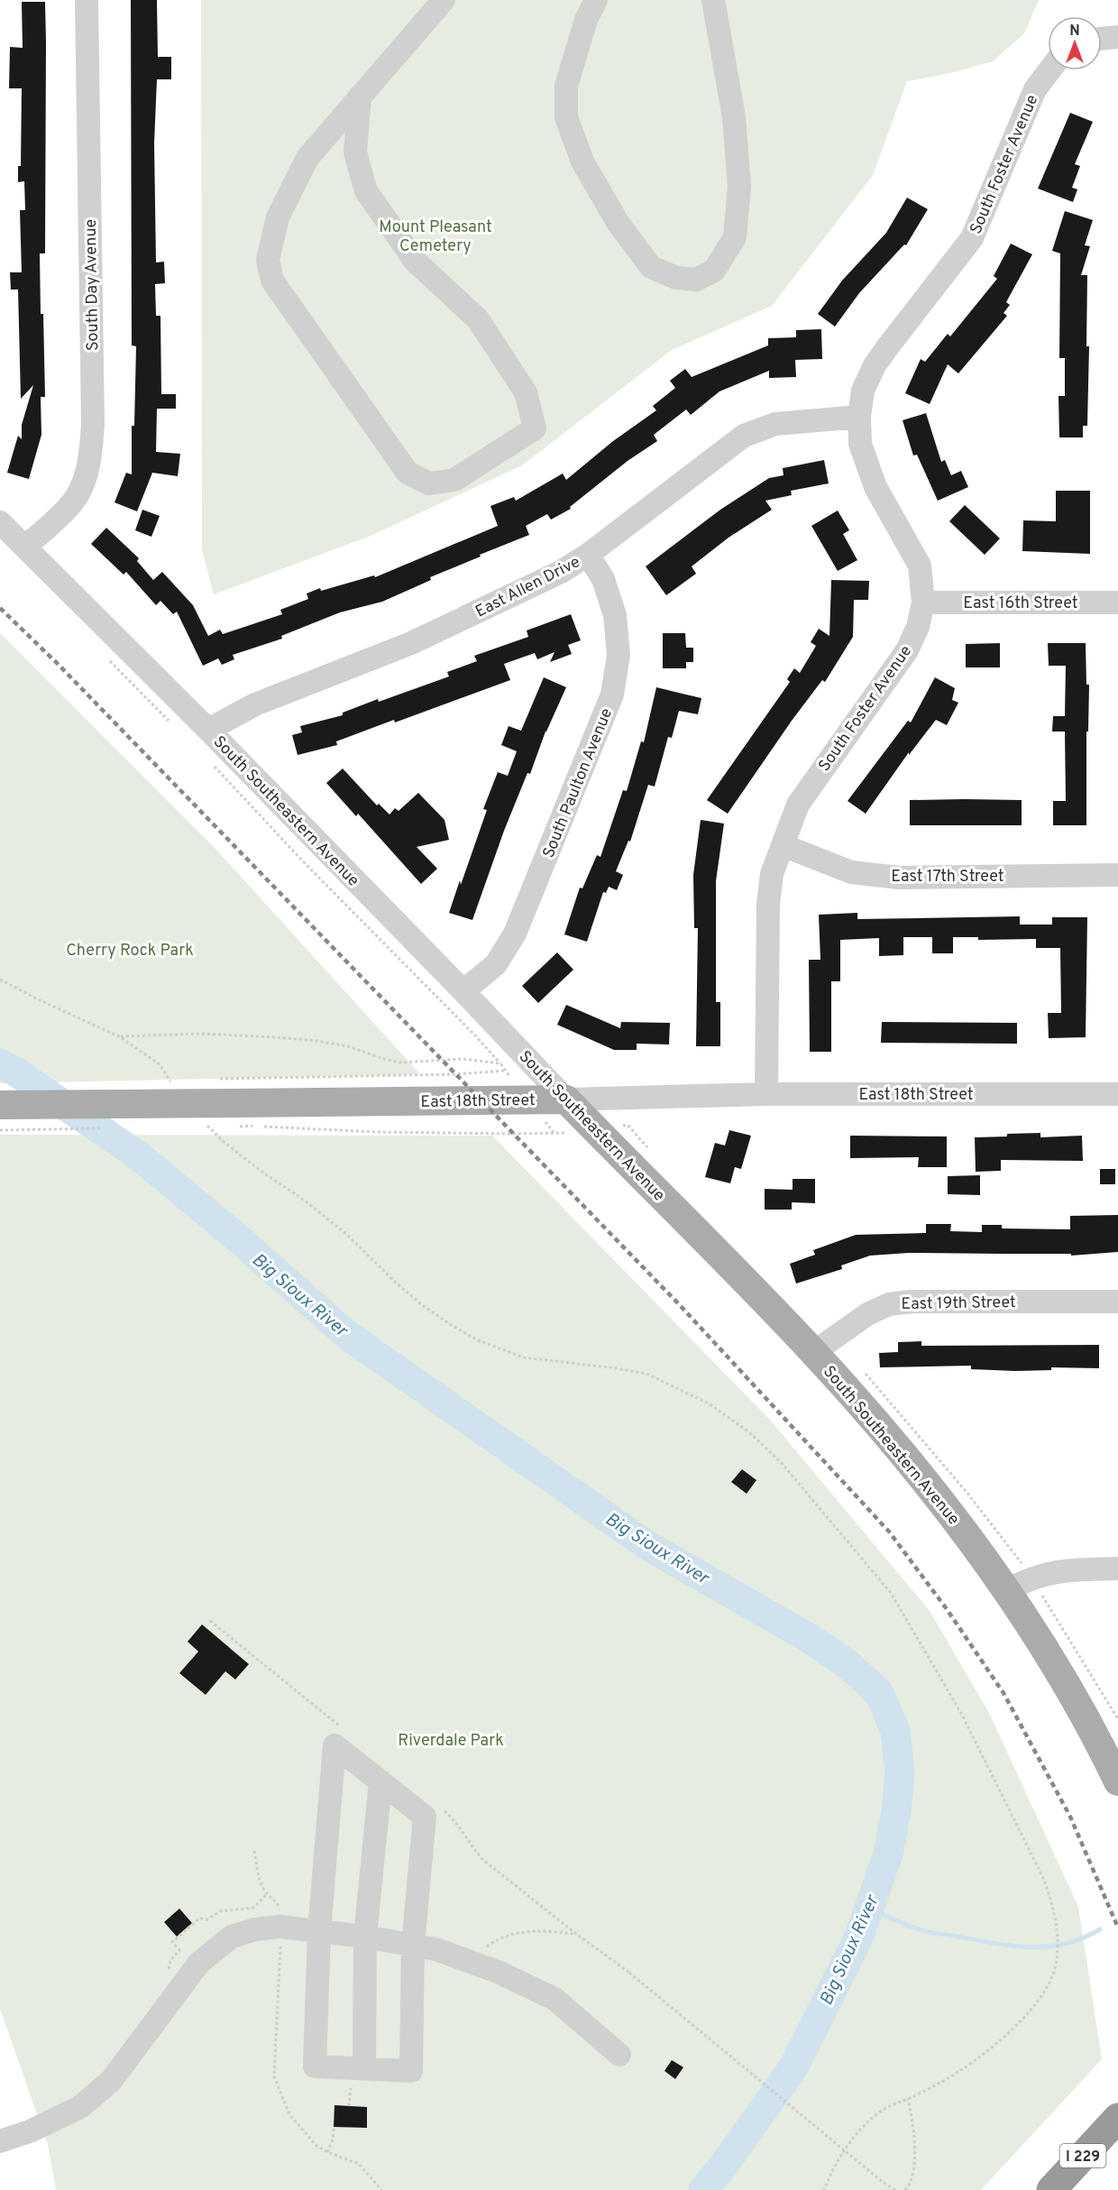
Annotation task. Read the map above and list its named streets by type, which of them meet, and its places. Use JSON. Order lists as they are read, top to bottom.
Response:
{
  "streets": {
    "highway": ["I 229"],
    "main road": ["South Southeastern Avenue", "East 18th Street"],
    "street": [
      "South Foster Avenue",
      "South Day Avenue",
      "East Allen Drive",
      "East 16th Street",
      "South Paulton Avenue",
      "East 17th Street",
      "East 19th Street"
    ]
  },
  "crossings": [
    ["South Foster Avenue", "East Allen Drive"],
    ["South Foster Avenue", "East 16th Street"],
    ["South Foster Avenue", "East 17th Street"],
    ["South Foster Avenue", "East 18th Street"],
    ["South Day Avenue", "South Southeastern Avenue"],
    ["East Allen Drive", "South Paulton Avenue"],
    ["East Allen Drive", "South Southeastern Avenue"],
    ["South Paulton Avenue", "South Southeastern Avenue"],
    ["South Southeastern Avenue", "East 18th Street"],
    ["South Southeastern Avenue", "East 19th Street"]
  ],
  "water": ["Big Sioux River"],
  "parks": ["Mount Pleasant Cemetery", "Cherry Rock Park", "Riverdale Park"],
  "north": "top"
}
